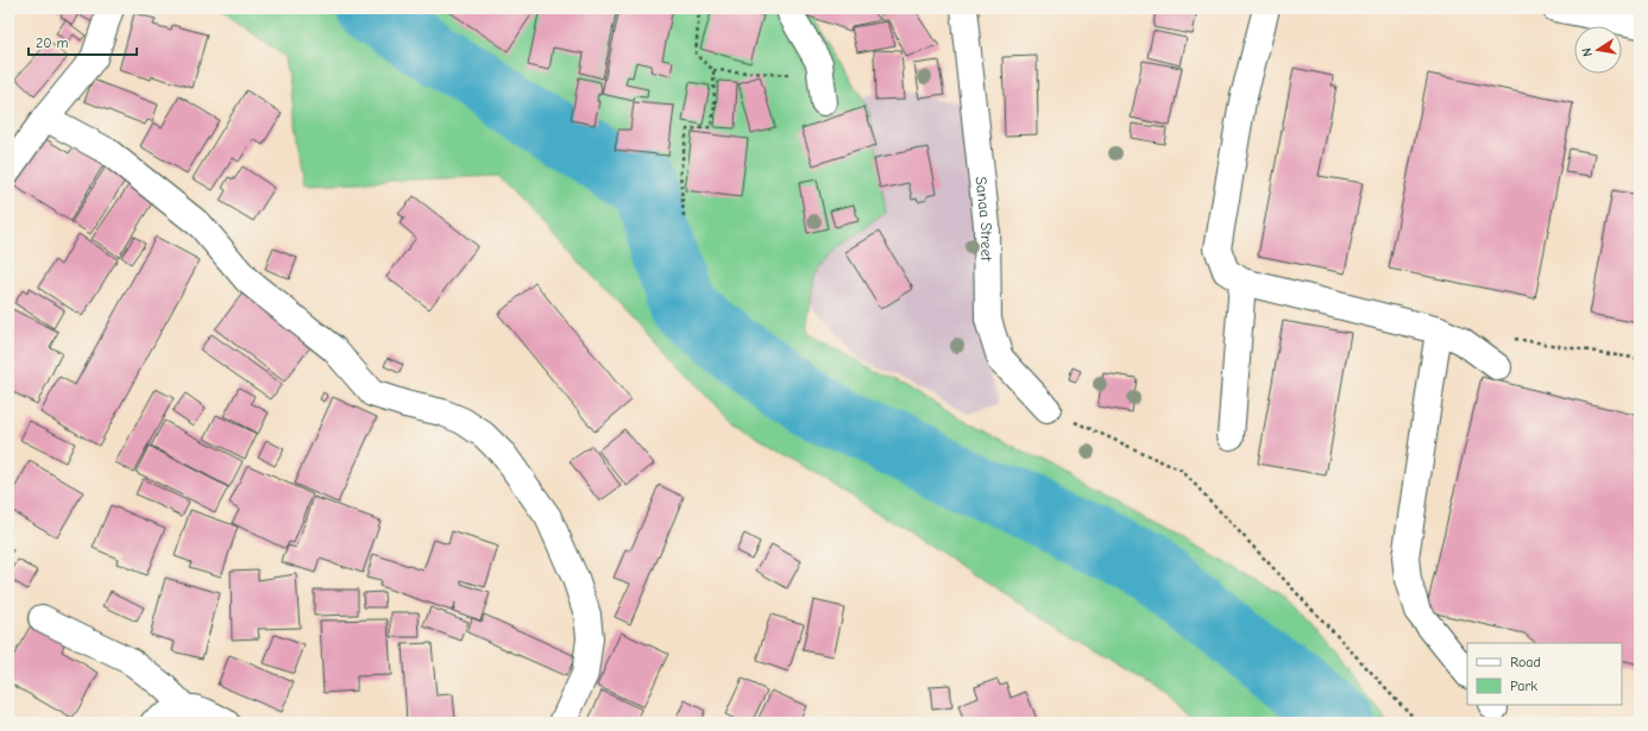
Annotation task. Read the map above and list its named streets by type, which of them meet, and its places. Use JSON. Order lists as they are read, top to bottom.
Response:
{
  "streets": {
    "street": ["Sanaa Street"]
  },
  "legend": ["Road", "Park"],
  "scale_bar": "20 m",
  "north": "left"
}
